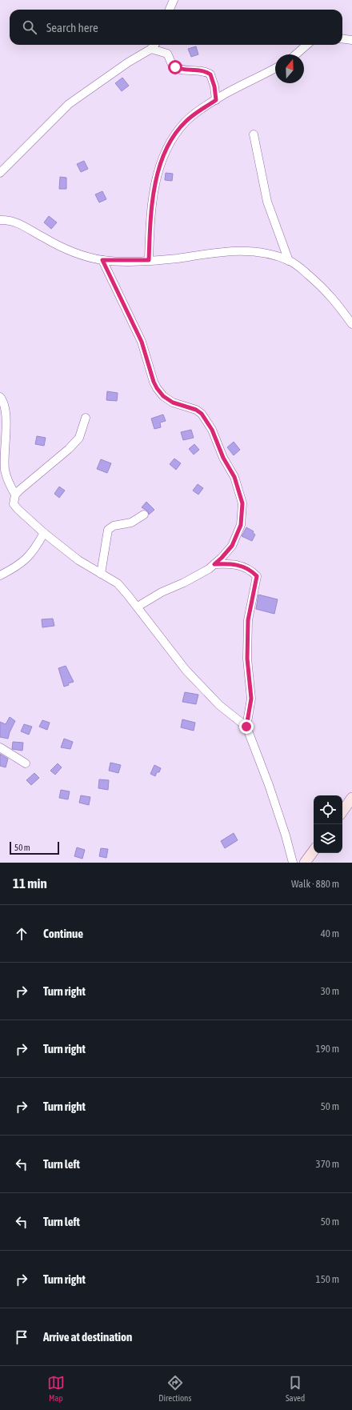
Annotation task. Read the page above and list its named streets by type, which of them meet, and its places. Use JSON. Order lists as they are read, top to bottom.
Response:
{
  "scale_bar": "50 m",
  "north": "top",
  "page": {
    "search": "Search here",
    "scale": "50 m",
    "heading": ["11 min", "Walk · 880 m"],
    "list": [
      ["Continue", "40 m"],
      ["Turn right", "30 m"],
      ["Turn right", "190 m"],
      ["Turn right", "50 m"],
      ["Turn left", "370 m"],
      ["Turn left", "50 m"],
      ["Turn right", "150 m"],
      "Arrive at destination"
    ],
    "nav": ["Map", "Directions", "Saved"]
  }
}
